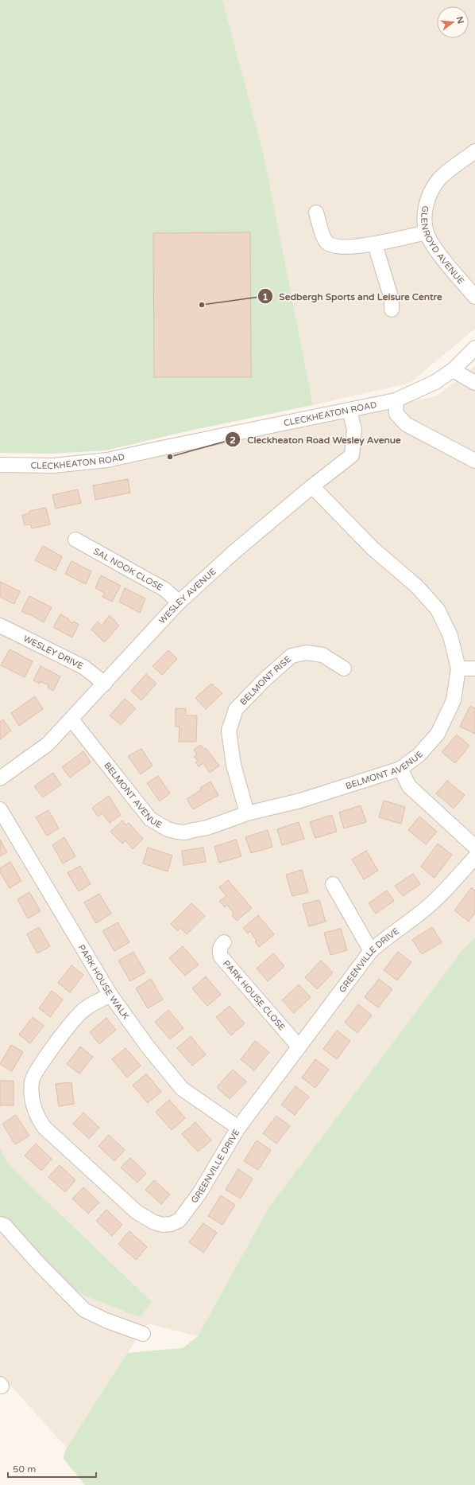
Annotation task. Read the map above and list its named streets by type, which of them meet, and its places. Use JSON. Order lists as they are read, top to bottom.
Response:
{
  "streets": {
    "street": [
      "GLENROYD AVENUE",
      "CLECKHEATON ROAD",
      "SAL NOOK CLOSE",
      "WESLEY AVENUE",
      "WESLEY DRIVE",
      "BELMONT RISE",
      "BELMONT AVENUE",
      "GREENVILLE DRIVE",
      "PARK HOUSE WALK",
      "PARK HOUSE CLOSE"
    ]
  },
  "crossings": [
    ["CLECKHEATON ROAD", "WESLEY AVENUE"],
    ["SAL NOOK CLOSE", "WESLEY AVENUE"],
    ["WESLEY AVENUE", "WESLEY DRIVE"],
    ["WESLEY AVENUE", "BELMONT AVENUE"],
    ["BELMONT RISE", "BELMONT AVENUE"],
    ["GREENVILLE DRIVE", "PARK HOUSE WALK"],
    ["GREENVILLE DRIVE", "PARK HOUSE CLOSE"]
  ],
  "places": ["Sedbergh Sports and Leisure Centre", "Cleckheaton Road Wesley Avenue"],
  "scale_bar": "50 m",
  "north": "right"
}
